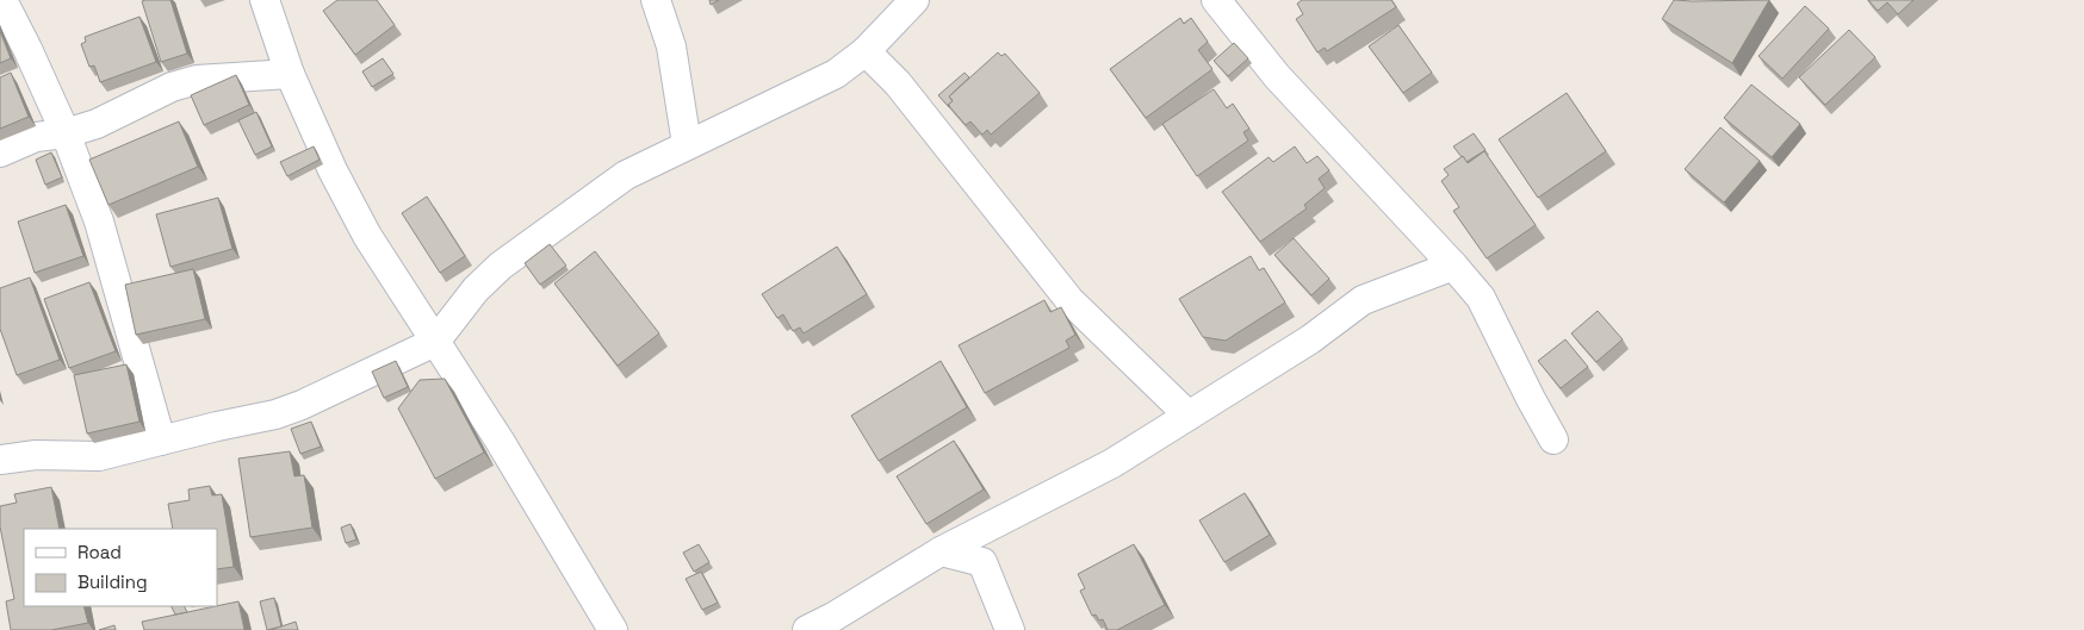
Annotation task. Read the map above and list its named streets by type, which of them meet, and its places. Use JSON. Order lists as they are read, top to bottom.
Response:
{
  "legend": ["Road", "Building"]
}
